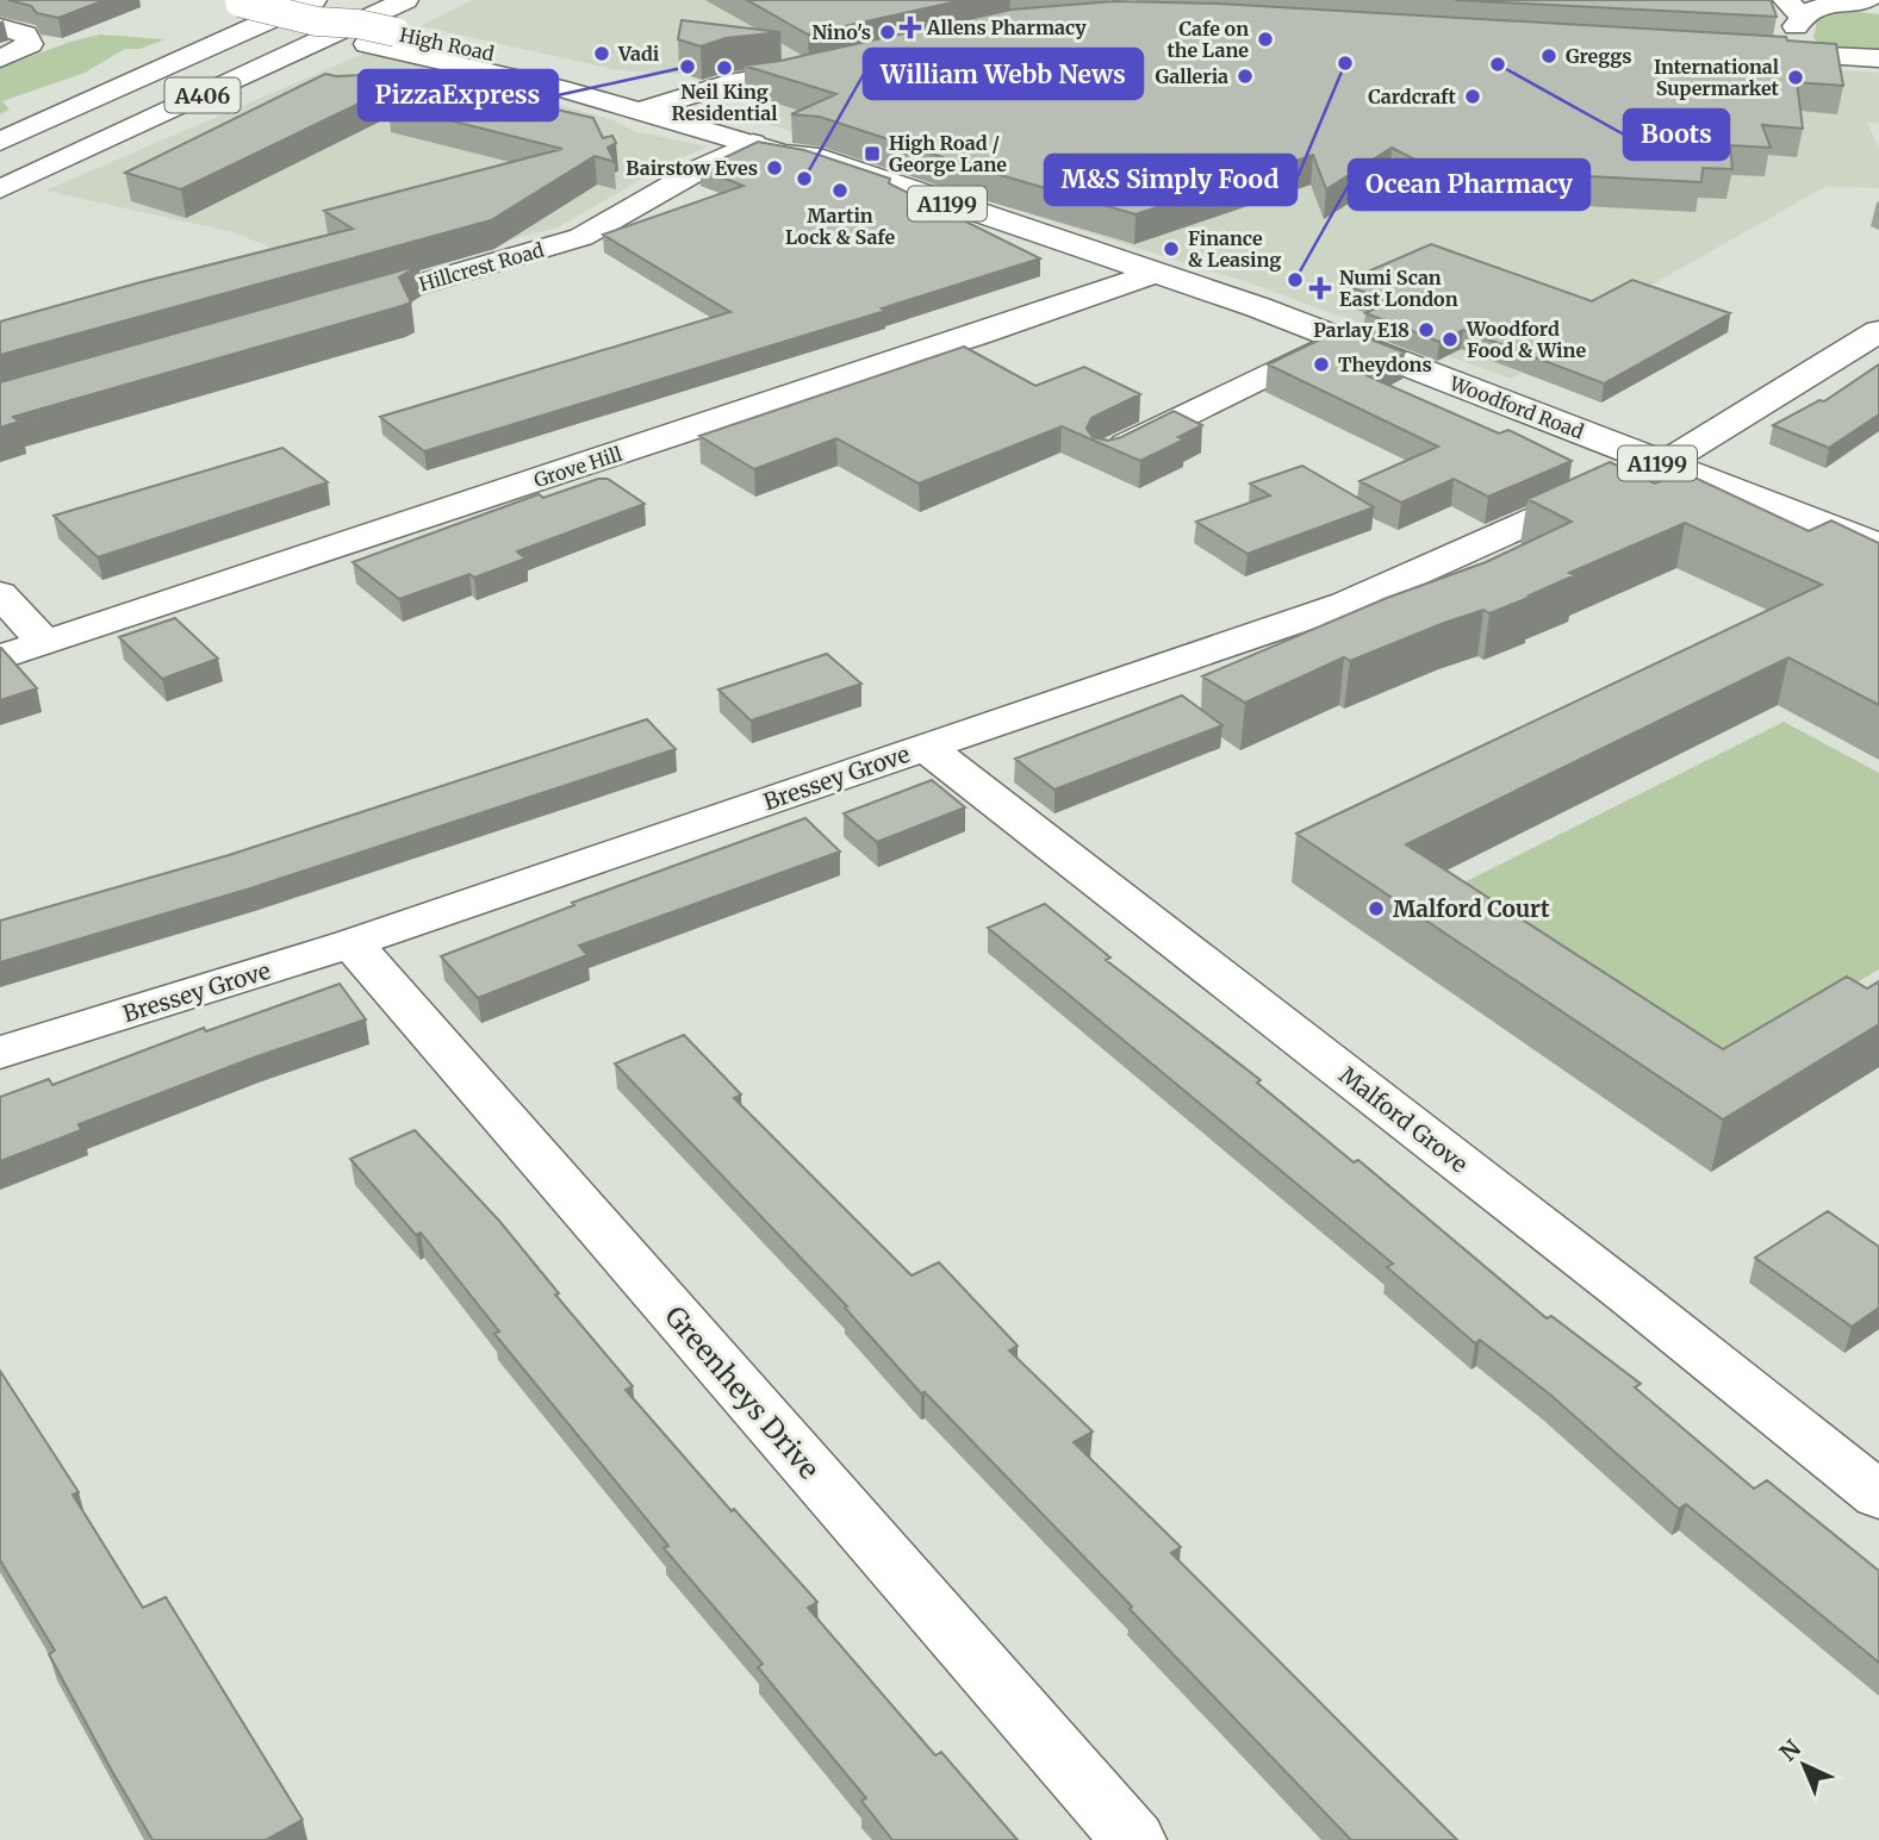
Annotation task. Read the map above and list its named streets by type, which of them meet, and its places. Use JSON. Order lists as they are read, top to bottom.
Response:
{
  "streets": {
    "main road": [
      "High Road",
      "A406",
      "A1199",
      "Hillcrest Road",
      "Woodford Road",
      "Grove Hill",
      "Bressey Grove",
      "Malford Grove",
      "Greenheys Drive"
    ]
  },
  "crossings": [
    ["High Road", "A406"],
    ["High Road", "Hillcrest Road"],
    ["High Road", "Woodford Road"],
    ["High Road", "Grove Hill"],
    ["Woodford Road", "Grove Hill"],
    ["Woodford Road", "Bressey Grove"],
    ["Bressey Grove", "Malford Grove"],
    ["Bressey Grove", "Greenheys Drive"]
  ],
  "places": {
    "health": ["Allens Pharmacy", "Numi Scan East London"],
    "other": [
      "Nino's",
      "Cafe on the Lane",
      "Vadi",
      "Greggs",
      "M&S Simply Food",
      "Boots",
      "PizzaExpress",
      "Neil King Residential",
      "Galleria",
      "International Supermarket",
      "Cardcraft",
      "Bairstow Eves",
      "William Webb News",
      "Martin Lock & Safe",
      "Finance & Leasing",
      "Ocean Pharmacy",
      "Parlay E18",
      "Woodford Food & Wine",
      "Theydons",
      "Malford Court"
    ],
    "transit": ["High Road / George Lane"]
  },
  "north": "top left"
}
